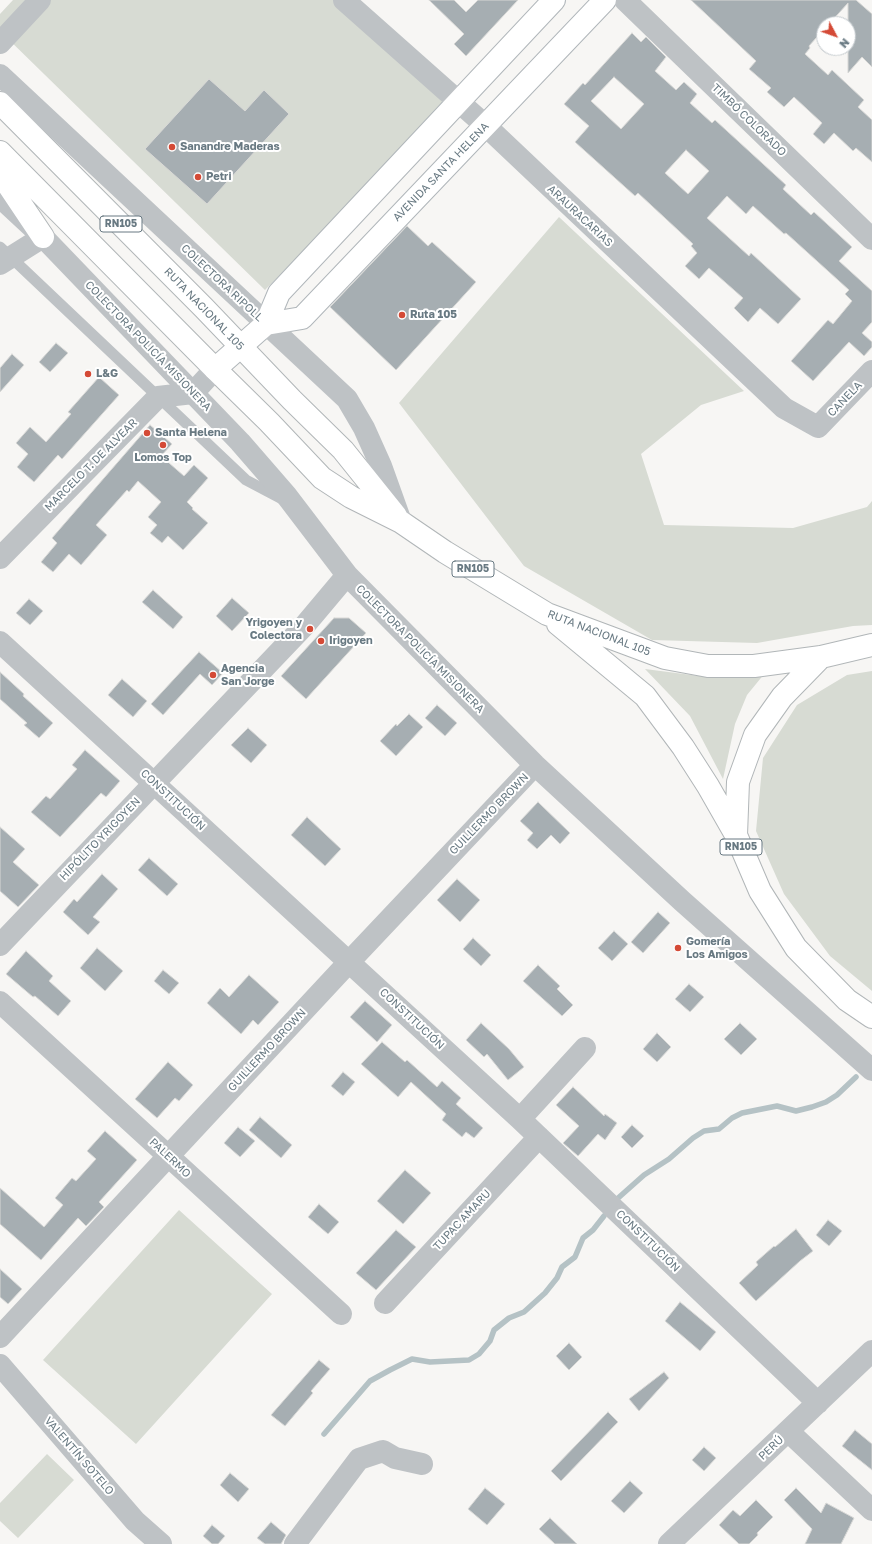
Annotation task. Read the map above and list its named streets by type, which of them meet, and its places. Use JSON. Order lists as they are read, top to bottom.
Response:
{
  "streets": {
    "main road": ["AVENIDA SANTA HELENA", "RN105", "RUTA NACIONAL 105"],
    "street": [
      "TIMBÓ COLORADO",
      "ARAURACARIAS",
      "COLECTORA RIPOLL",
      "COLECTORA POLICÍA MISIONERA",
      "CANELA",
      "MARCELO T. DE ALVEAR",
      "CONSTITUCIÓN",
      "GUILLERMO BROWN",
      "HIPÓLITO YRIGOYEN",
      "PALERMO",
      "TUPAC AMARU",
      "PERÚ",
      "VALENTÍN SOTELO"
    ]
  },
  "crossings": [
    ["AVENIDA SANTA HELENA", "ARAURACARIAS"],
    ["AVENIDA SANTA HELENA", "COLECTORA RIPOLL"],
    ["ARAURACARIAS", "CANELA"],
    ["RN105", "RUTA NACIONAL 105"],
    ["COLECTORA RIPOLL", "RUTA NACIONAL 105"],
    ["COLECTORA POLICÍA MISIONERA", "GUILLERMO BROWN"],
    ["COLECTORA POLICÍA MISIONERA", "HIPÓLITO YRIGOYEN"],
    ["CONSTITUCIÓN", "GUILLERMO BROWN"],
    ["CONSTITUCIÓN", "HIPÓLITO YRIGOYEN"],
    ["CONSTITUCIÓN", "TUPAC AMARU"],
    ["CONSTITUCIÓN", "PERÚ"],
    ["GUILLERMO BROWN", "PALERMO"]
  ],
  "places": [
    "Sanandre Maderas",
    "Petri",
    "Ruta 105",
    "L&G",
    "Santa Helena",
    "Lomos Top",
    "Yrigoyen y Colectora",
    "Irigoyen",
    "Agencia San Jorge",
    "Gomería Los Amigos"
  ],
  "north": "bottom right"
}
